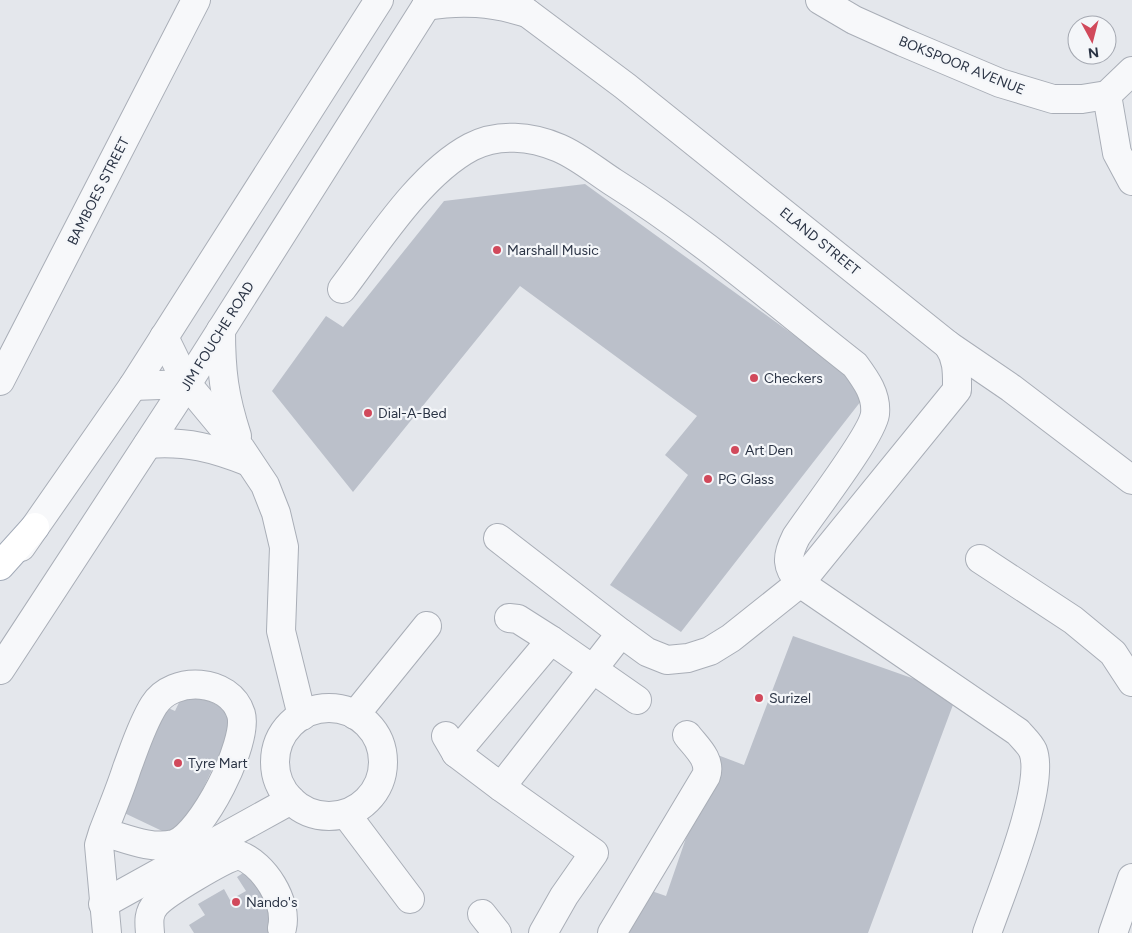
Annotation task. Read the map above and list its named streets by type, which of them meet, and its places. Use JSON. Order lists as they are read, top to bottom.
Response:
{
  "streets": {
    "street": [
      "BOKSPOOR AVENUE",
      "BAMBOES STREET",
      "ELAND STREET",
      "JIM FOUCHE ROAD"
    ]
  },
  "crossings": [
    ["ELAND STREET", "JIM FOUCHE ROAD"]
  ],
  "places": [
    "Marshall Music",
    "Checkers",
    "Dial-A-Bed",
    "Art Den",
    "PG Glass",
    "Surizel",
    "Tyre Mart",
    "Nando's"
  ],
  "north": "bottom"
}
